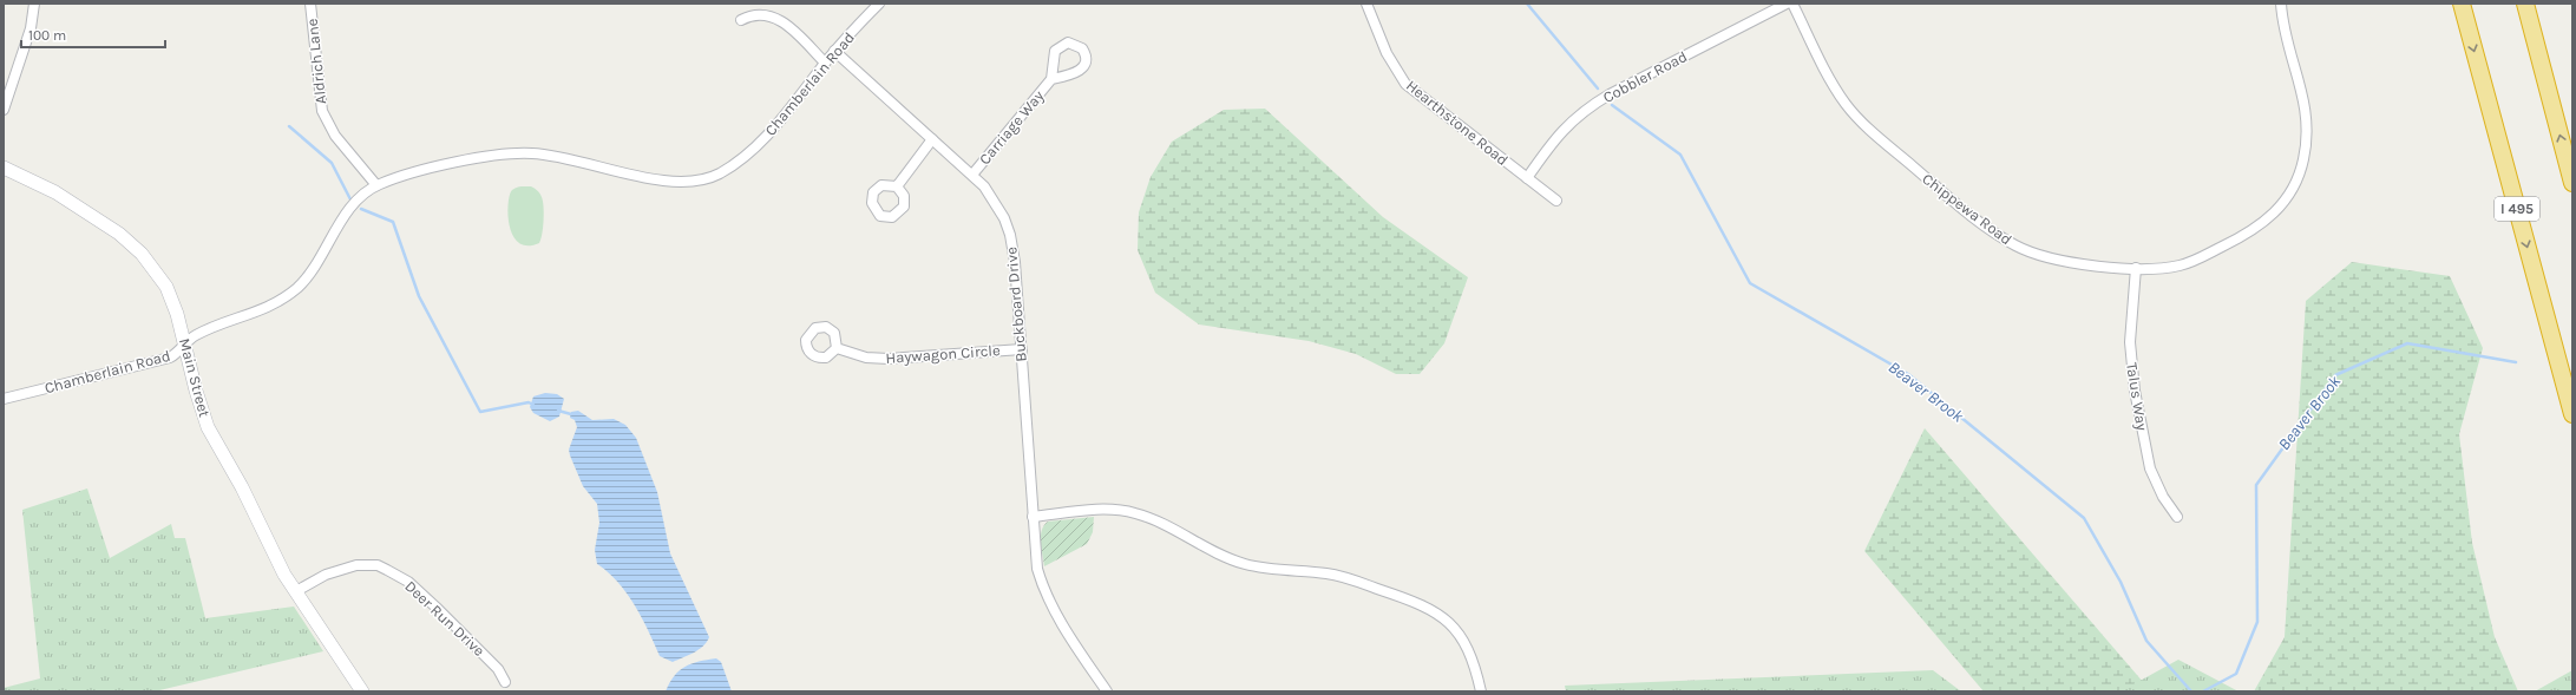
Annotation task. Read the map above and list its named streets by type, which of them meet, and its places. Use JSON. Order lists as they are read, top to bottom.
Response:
{
  "streets": {
    "highway": ["I 495"],
    "main road": ["Main Street"],
    "street": [
      "Aldrich Lane",
      "Cobbler Road",
      "Chamberlain Road",
      "Hearthstone Road",
      "Carriage Way",
      "Chippewa Road",
      "Buckboard Drive",
      "Haywagon Circle",
      "Talus Way",
      "Deer Run Drive"
    ]
  },
  "crossings": [
    ["Aldrich Lane", "Chamberlain Road"],
    ["Cobbler Road", "Hearthstone Road"],
    ["Chamberlain Road", "Buckboard Drive"],
    ["Chamberlain Road", "Main Street"],
    ["Carriage Way", "Buckboard Drive"],
    ["Chippewa Road", "Talus Way"],
    ["Buckboard Drive", "Haywagon Circle"],
    ["Main Street", "Deer Run Drive"]
  ],
  "water": ["Beaver Brook"],
  "scale_bar": "100 m"
}
